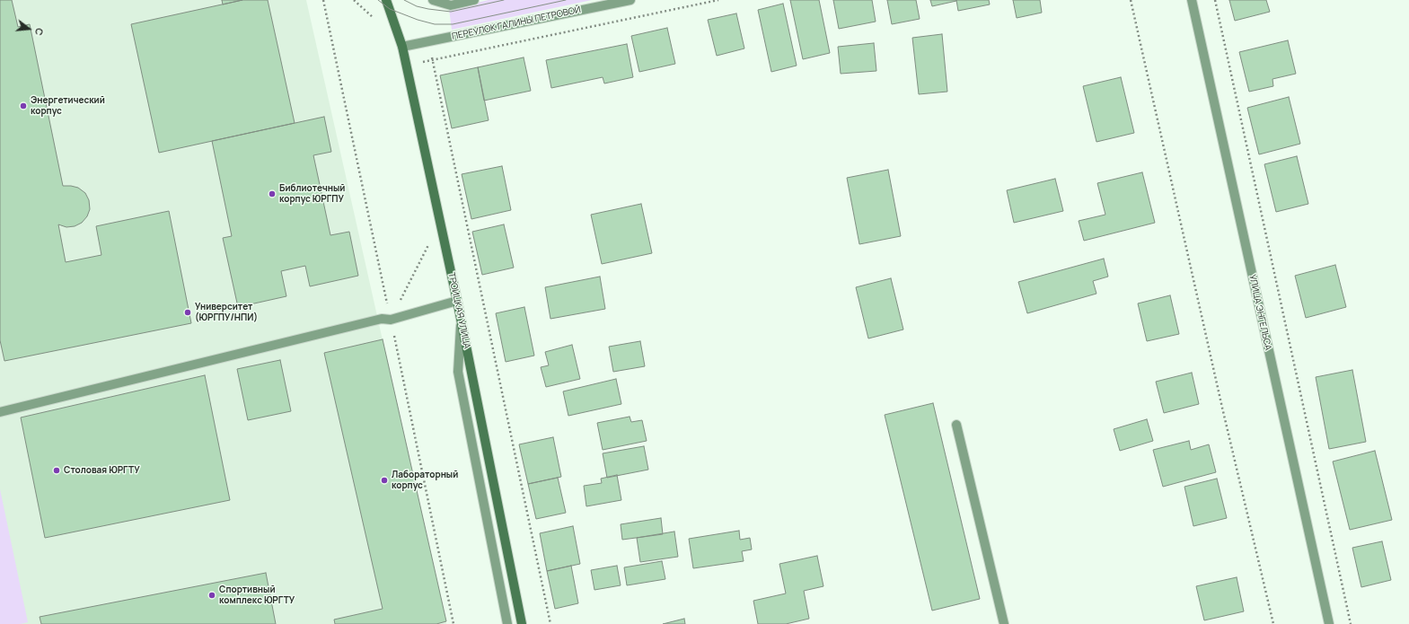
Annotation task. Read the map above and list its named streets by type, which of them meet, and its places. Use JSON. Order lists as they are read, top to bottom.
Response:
{
  "streets": {
    "street": ["ПЕРЕУЛОК ГАЛИНЫ ПЕТРОВОЙ", "ТРОИЦКАЯ УЛИЦА", "УЛИЦА ЭНГЕЛЬСА"]
  },
  "crossings": [
    ["ПЕРЕУЛОК ГАЛИНЫ ПЕТРОВОЙ", "ТРОИЦКАЯ УЛИЦА"]
  ],
  "places": [
    "Энергетический корпус",
    "Библиотечный корпус ЮРГПУ",
    "Университет (ЮРГПУ/НПИ)",
    "Столовая ЮРГТУ",
    "Лабораторный корпус",
    "Спортивный комплекс ЮРГТУ"
  ],
  "north": "right"
}
